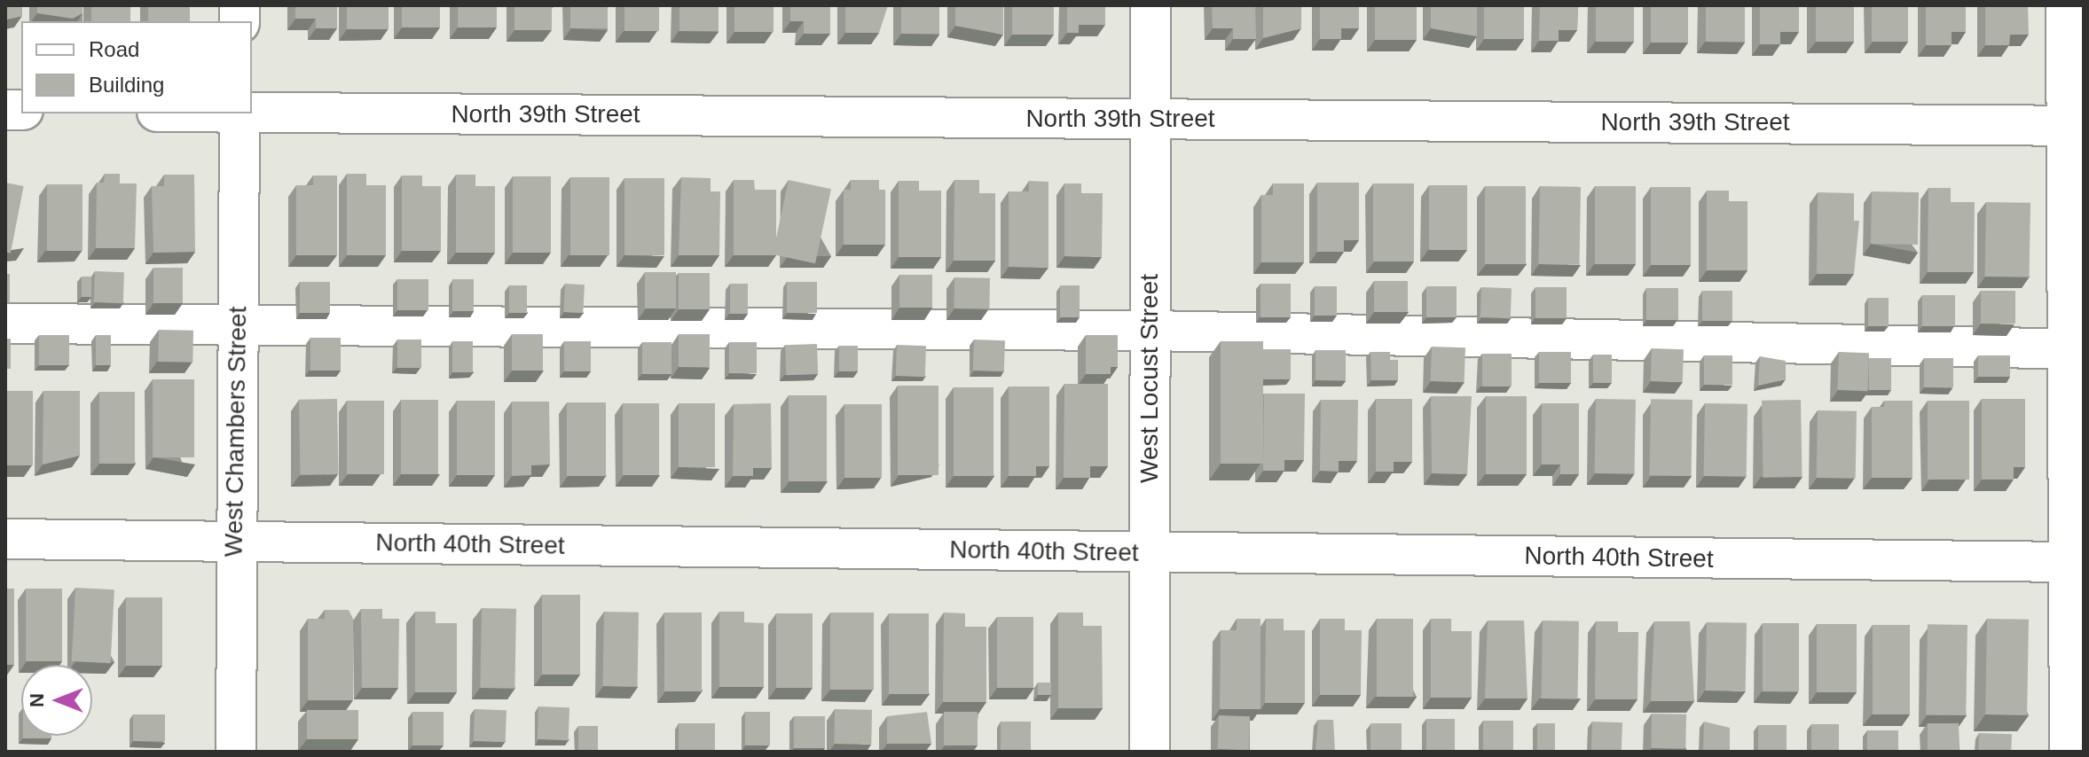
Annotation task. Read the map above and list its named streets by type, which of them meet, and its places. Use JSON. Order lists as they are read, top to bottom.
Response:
{
  "streets": {
    "street": [
      "North 39th Street",
      "West Locust Street",
      "West Chambers Street",
      "North 40th Street"
    ]
  },
  "crossings": [
    ["North 39th Street", "West Locust Street"],
    ["West Locust Street", "North 40th Street"],
    ["West Chambers Street", "North 40th Street"]
  ],
  "legend": ["Road", "Building"],
  "north": "left"
}
